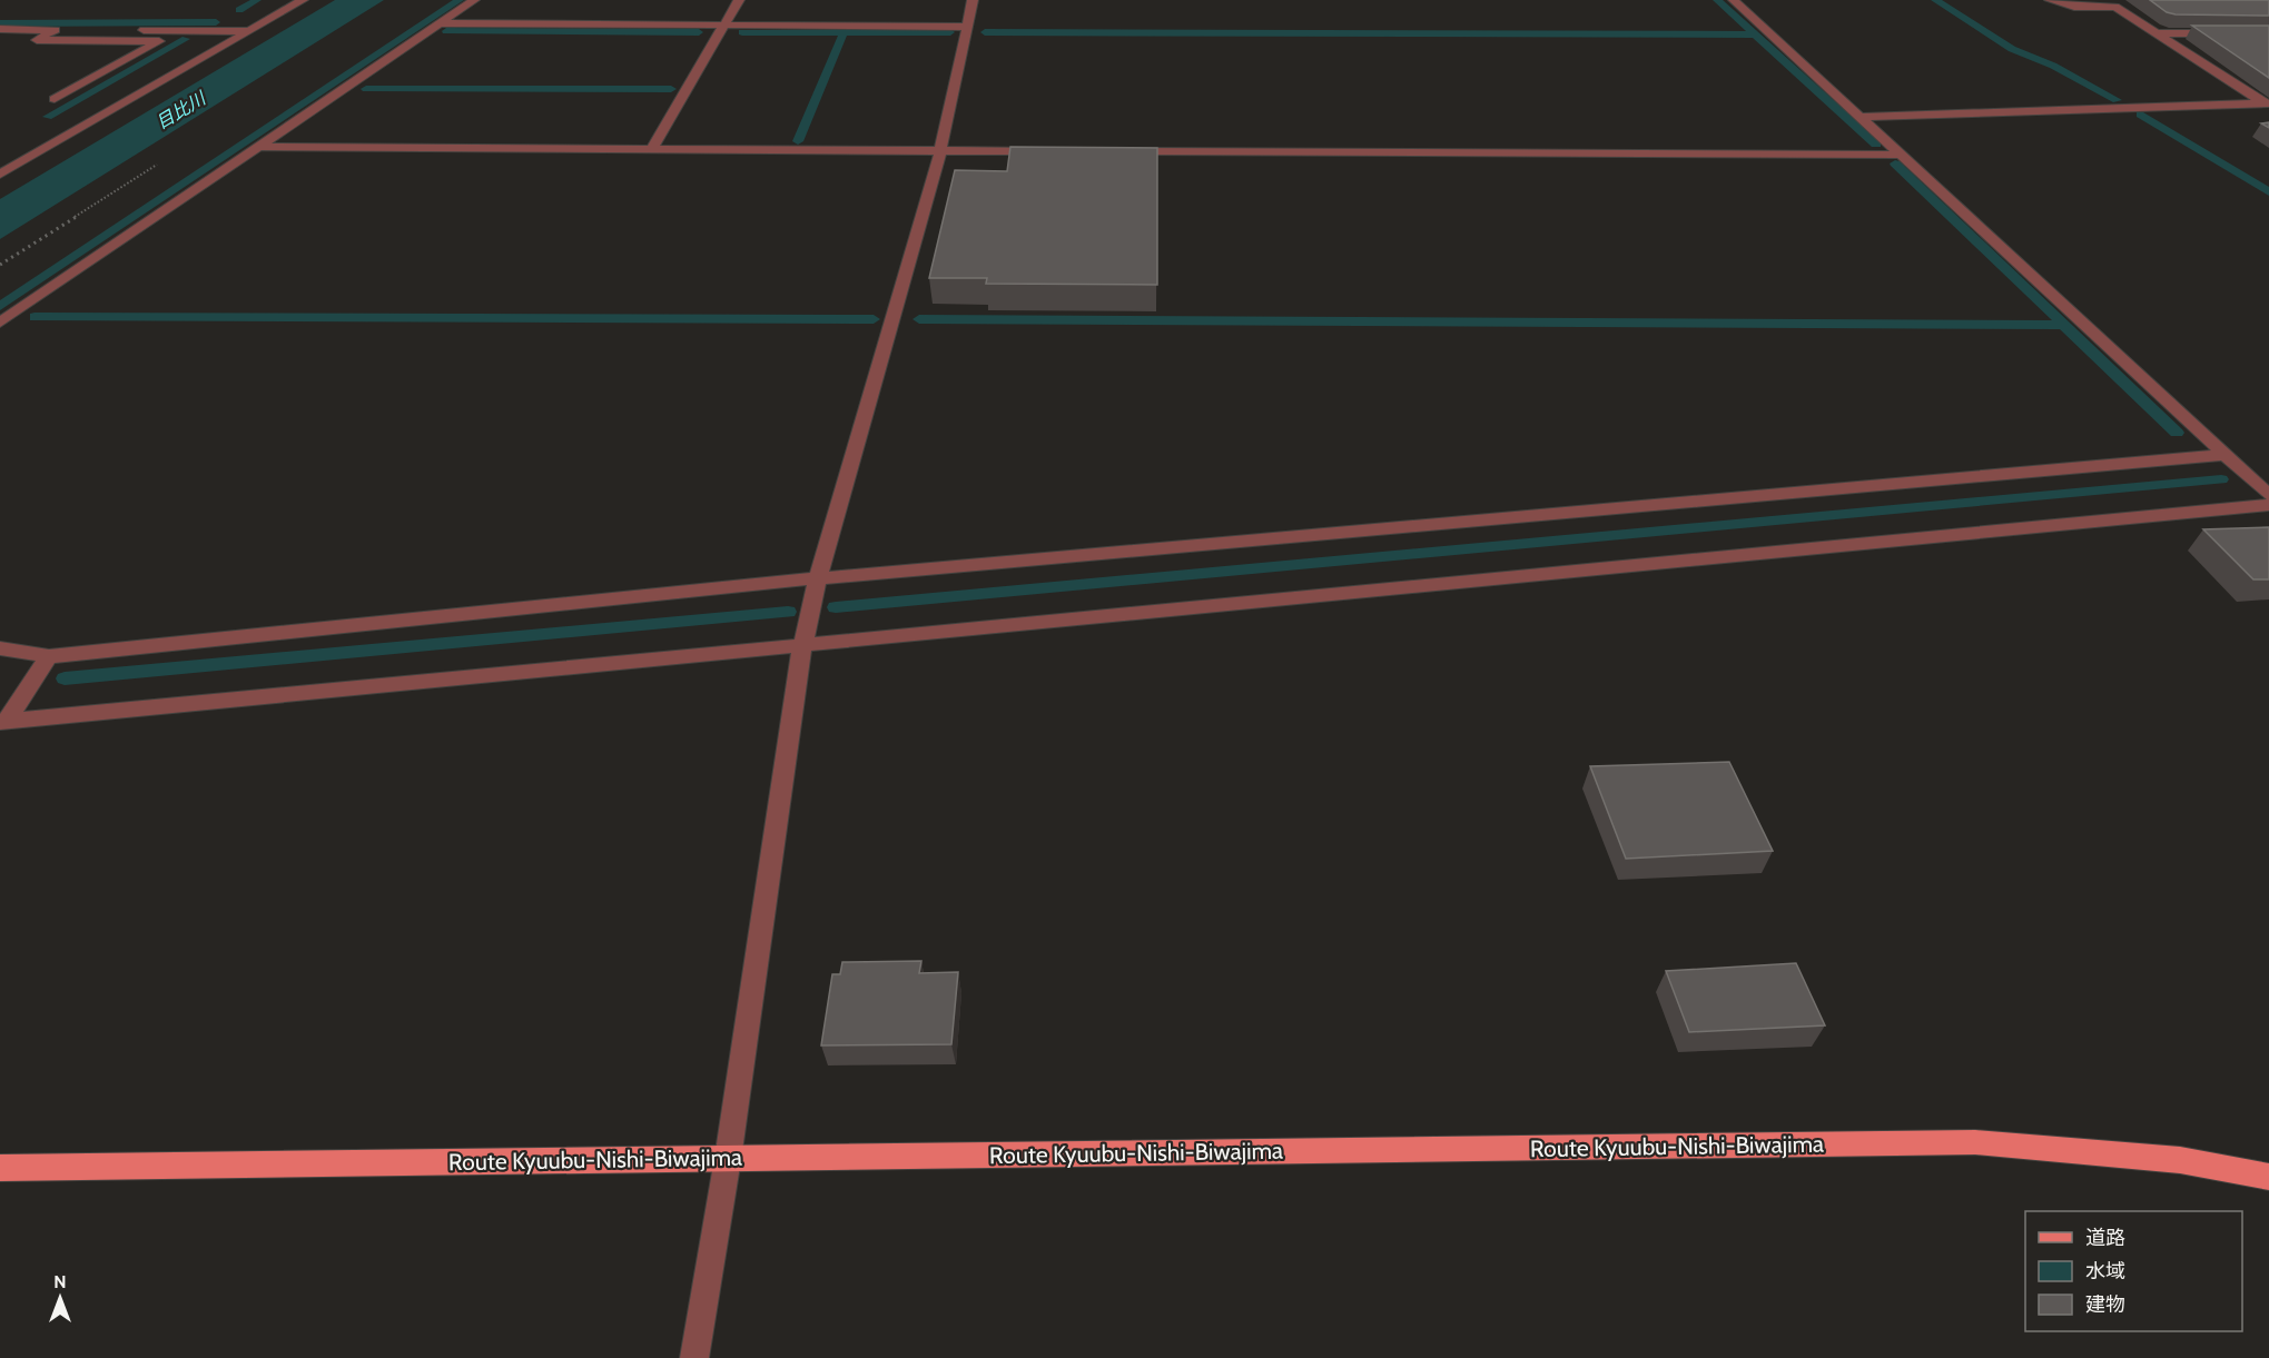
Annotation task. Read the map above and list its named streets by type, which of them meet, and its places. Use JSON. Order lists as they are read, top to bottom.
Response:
{
  "streets": {
    "main road": ["Route Kyuubu-Nishi-Biwajima"]
  },
  "water": ["目比川"],
  "legend": ["道路", "水域", "建物"],
  "north": "top"
}
